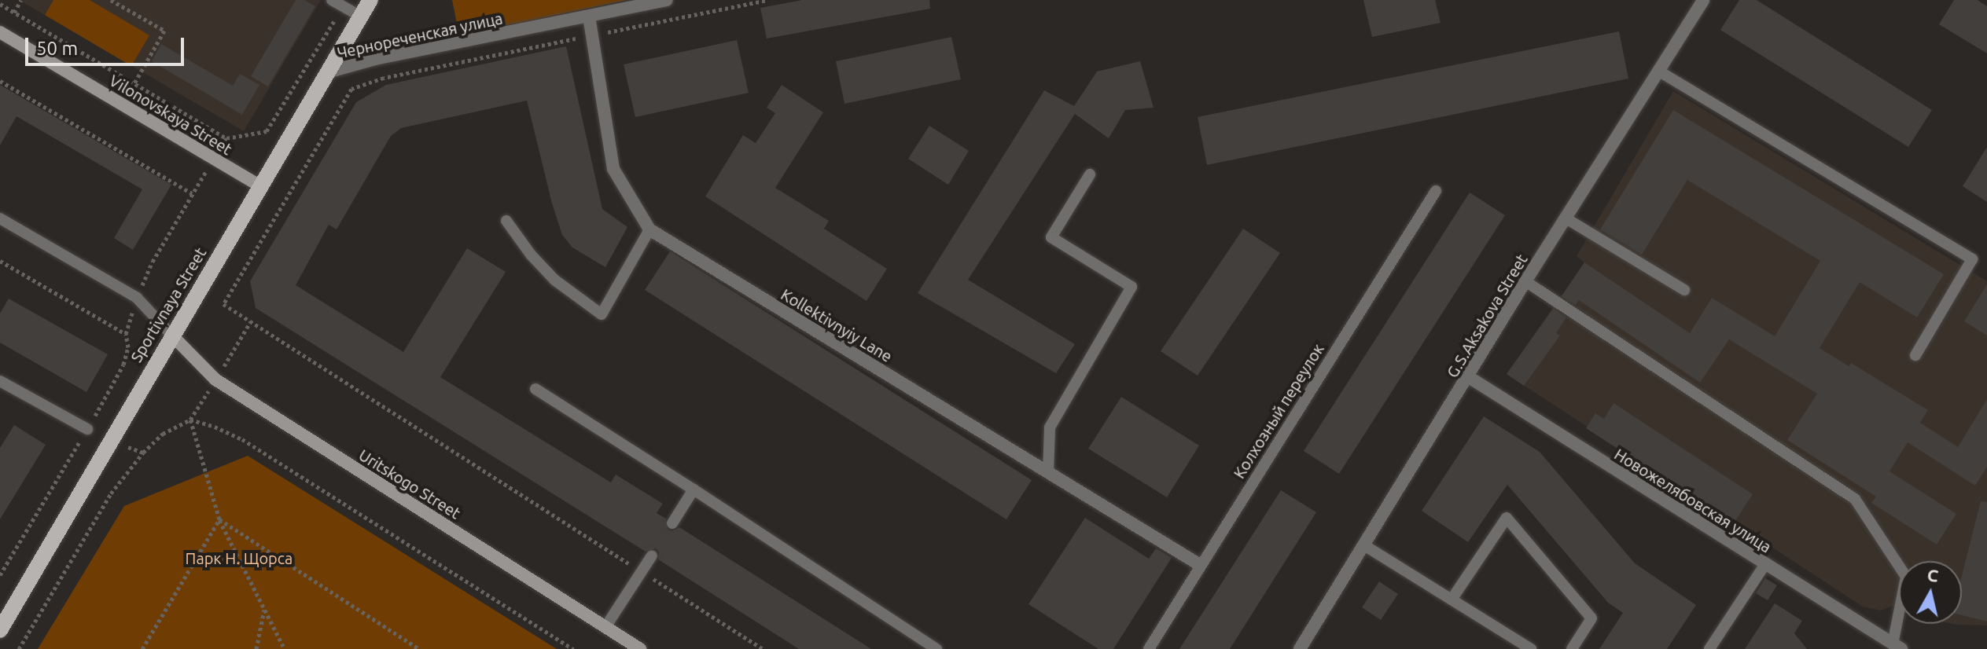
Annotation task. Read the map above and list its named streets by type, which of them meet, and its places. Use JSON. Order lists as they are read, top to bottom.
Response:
{
  "streets": {
    "main road": ["Vilonovskaya Street", "Sportivnaya Street", "Uritskogo Street"],
    "street": [
      "Чернореченская улица",
      "G.S.Aksakova Street",
      "Kollektivnyiy Lane",
      "Новожелябовская улица"
    ],
    "lane": ["Колхозный переулок"]
  },
  "crossings": [
    ["Чернореченская улица", "Sportivnaya Street"],
    ["Чернореченская улица", "Kollektivnyiy Lane"],
    ["Vilonovskaya Street", "Sportivnaya Street"],
    ["Sportivnaya Street", "Uritskogo Street"],
    ["G.S.Aksakova Street", "Новожелябовская улица"],
    ["Kollektivnyiy Lane", "Колхозный переулок"]
  ],
  "parks": ["Парк Н. Щорса"],
  "scale_bar": "50 m",
  "north": "top"
}
